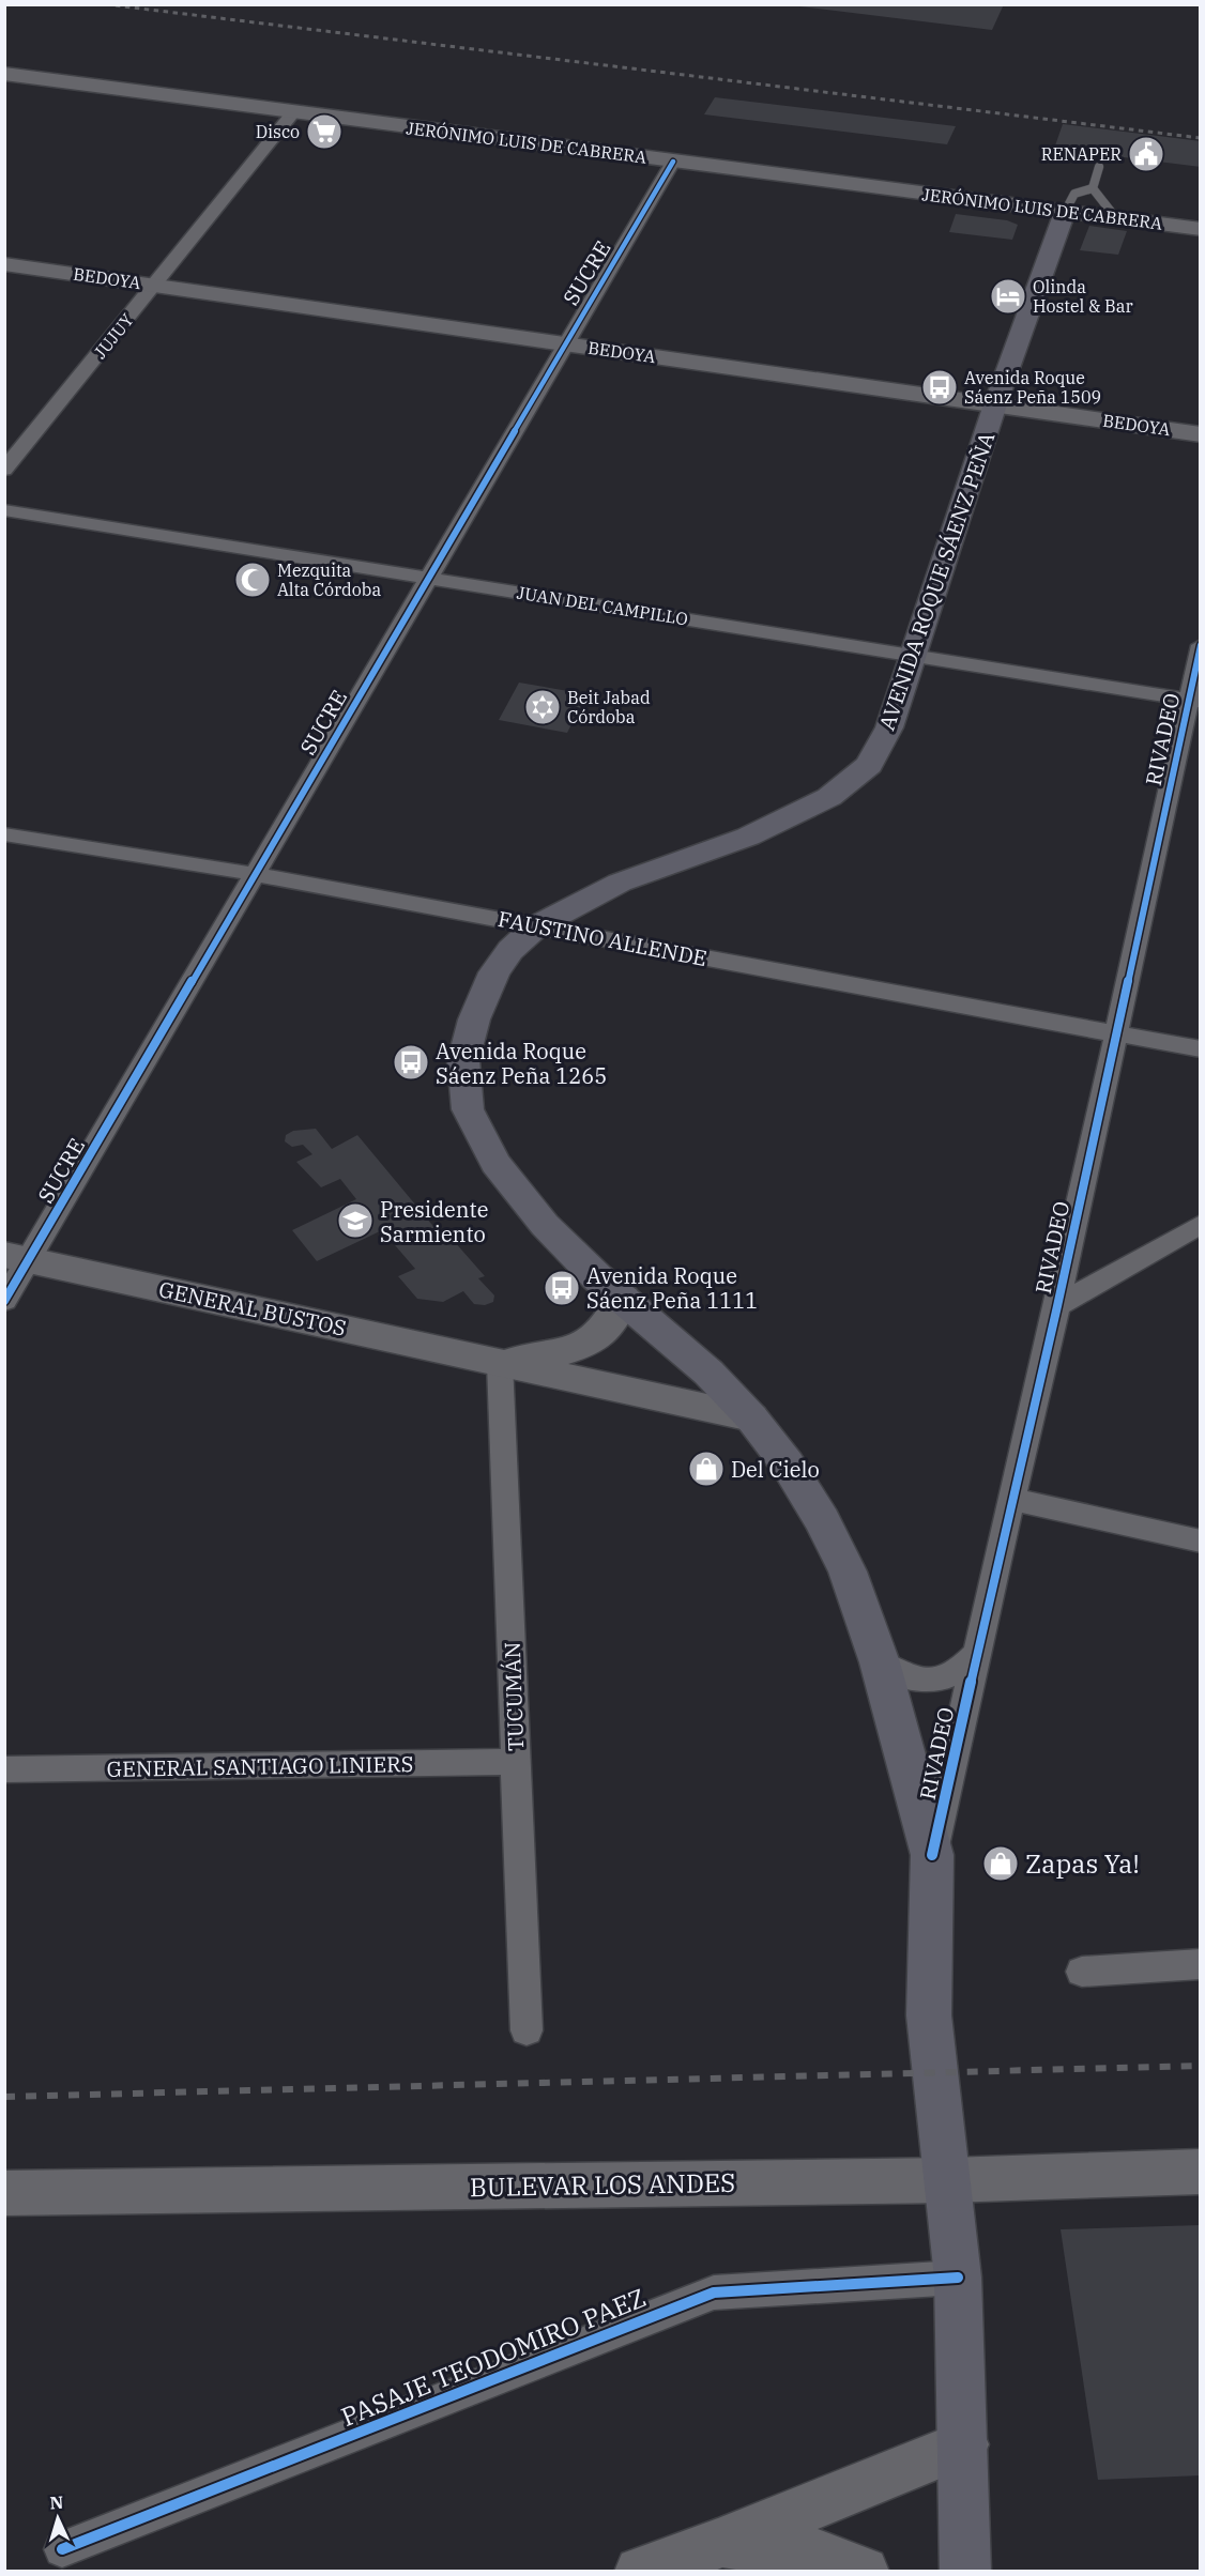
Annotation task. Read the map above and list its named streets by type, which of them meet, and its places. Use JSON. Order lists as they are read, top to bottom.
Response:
{
  "streets": {
    "main road": [
      "JERÓNIMO LUIS DE CABRERA",
      "BEDOYA",
      "AVENIDA ROQUE SÁENZ PEÑA",
      "GENERAL BUSTOS",
      "BULEVAR LOS ANDES"
    ],
    "street": [
      "SUCRE",
      "JUJUY",
      "JUAN DEL CAMPILLO",
      "RIVADEO",
      "FAUSTINO ALLENDE",
      "TUCUMÁN",
      "GENERAL SANTIAGO LINIERS",
      "PASAJE TEODOMIRO PAEZ"
    ]
  },
  "crossings": [
    ["JERÓNIMO LUIS DE CABRERA", "SUCRE"],
    ["JERÓNIMO LUIS DE CABRERA", "JUJUY"],
    ["JERÓNIMO LUIS DE CABRERA", "AVENIDA ROQUE SÁENZ PEÑA"],
    ["SUCRE", "BEDOYA"],
    ["SUCRE", "JUAN DEL CAMPILLO"],
    ["SUCRE", "FAUSTINO ALLENDE"],
    ["SUCRE", "GENERAL BUSTOS"],
    ["BEDOYA", "JUJUY"],
    ["BEDOYA", "AVENIDA ROQUE SÁENZ PEÑA"],
    ["AVENIDA ROQUE SÁENZ PEÑA", "JUAN DEL CAMPILLO"],
    ["AVENIDA ROQUE SÁENZ PEÑA", "RIVADEO"],
    ["AVENIDA ROQUE SÁENZ PEÑA", "FAUSTINO ALLENDE"],
    ["AVENIDA ROQUE SÁENZ PEÑA", "GENERAL BUSTOS"],
    ["AVENIDA ROQUE SÁENZ PEÑA", "BULEVAR LOS ANDES"],
    ["AVENIDA ROQUE SÁENZ PEÑA", "PASAJE TEODOMIRO PAEZ"],
    ["JUAN DEL CAMPILLO", "RIVADEO"],
    ["RIVADEO", "FAUSTINO ALLENDE"],
    ["GENERAL BUSTOS", "TUCUMÁN"],
    ["TUCUMÁN", "GENERAL SANTIAGO LINIERS"]
  ],
  "places": {
    "supermarket": ["Disco"],
    "public building": ["RENAPER"],
    "hotel": ["Olinda Hostel & Bar"],
    "bus stop": ["Avenida Roque Sáenz Peña 1509", "Avenida Roque Sáenz Peña 1265", "Avenida Roque Sáenz Peña 1111"],
    "mosque": ["Mezquita Alta Córdoba"],
    "synagogue": ["Beit Jabad Córdoba"],
    "school or university": ["Presidente Sarmiento"],
    "shop": ["Del Cielo", "Zapas Ya!"]
  },
  "north": "top"
}
